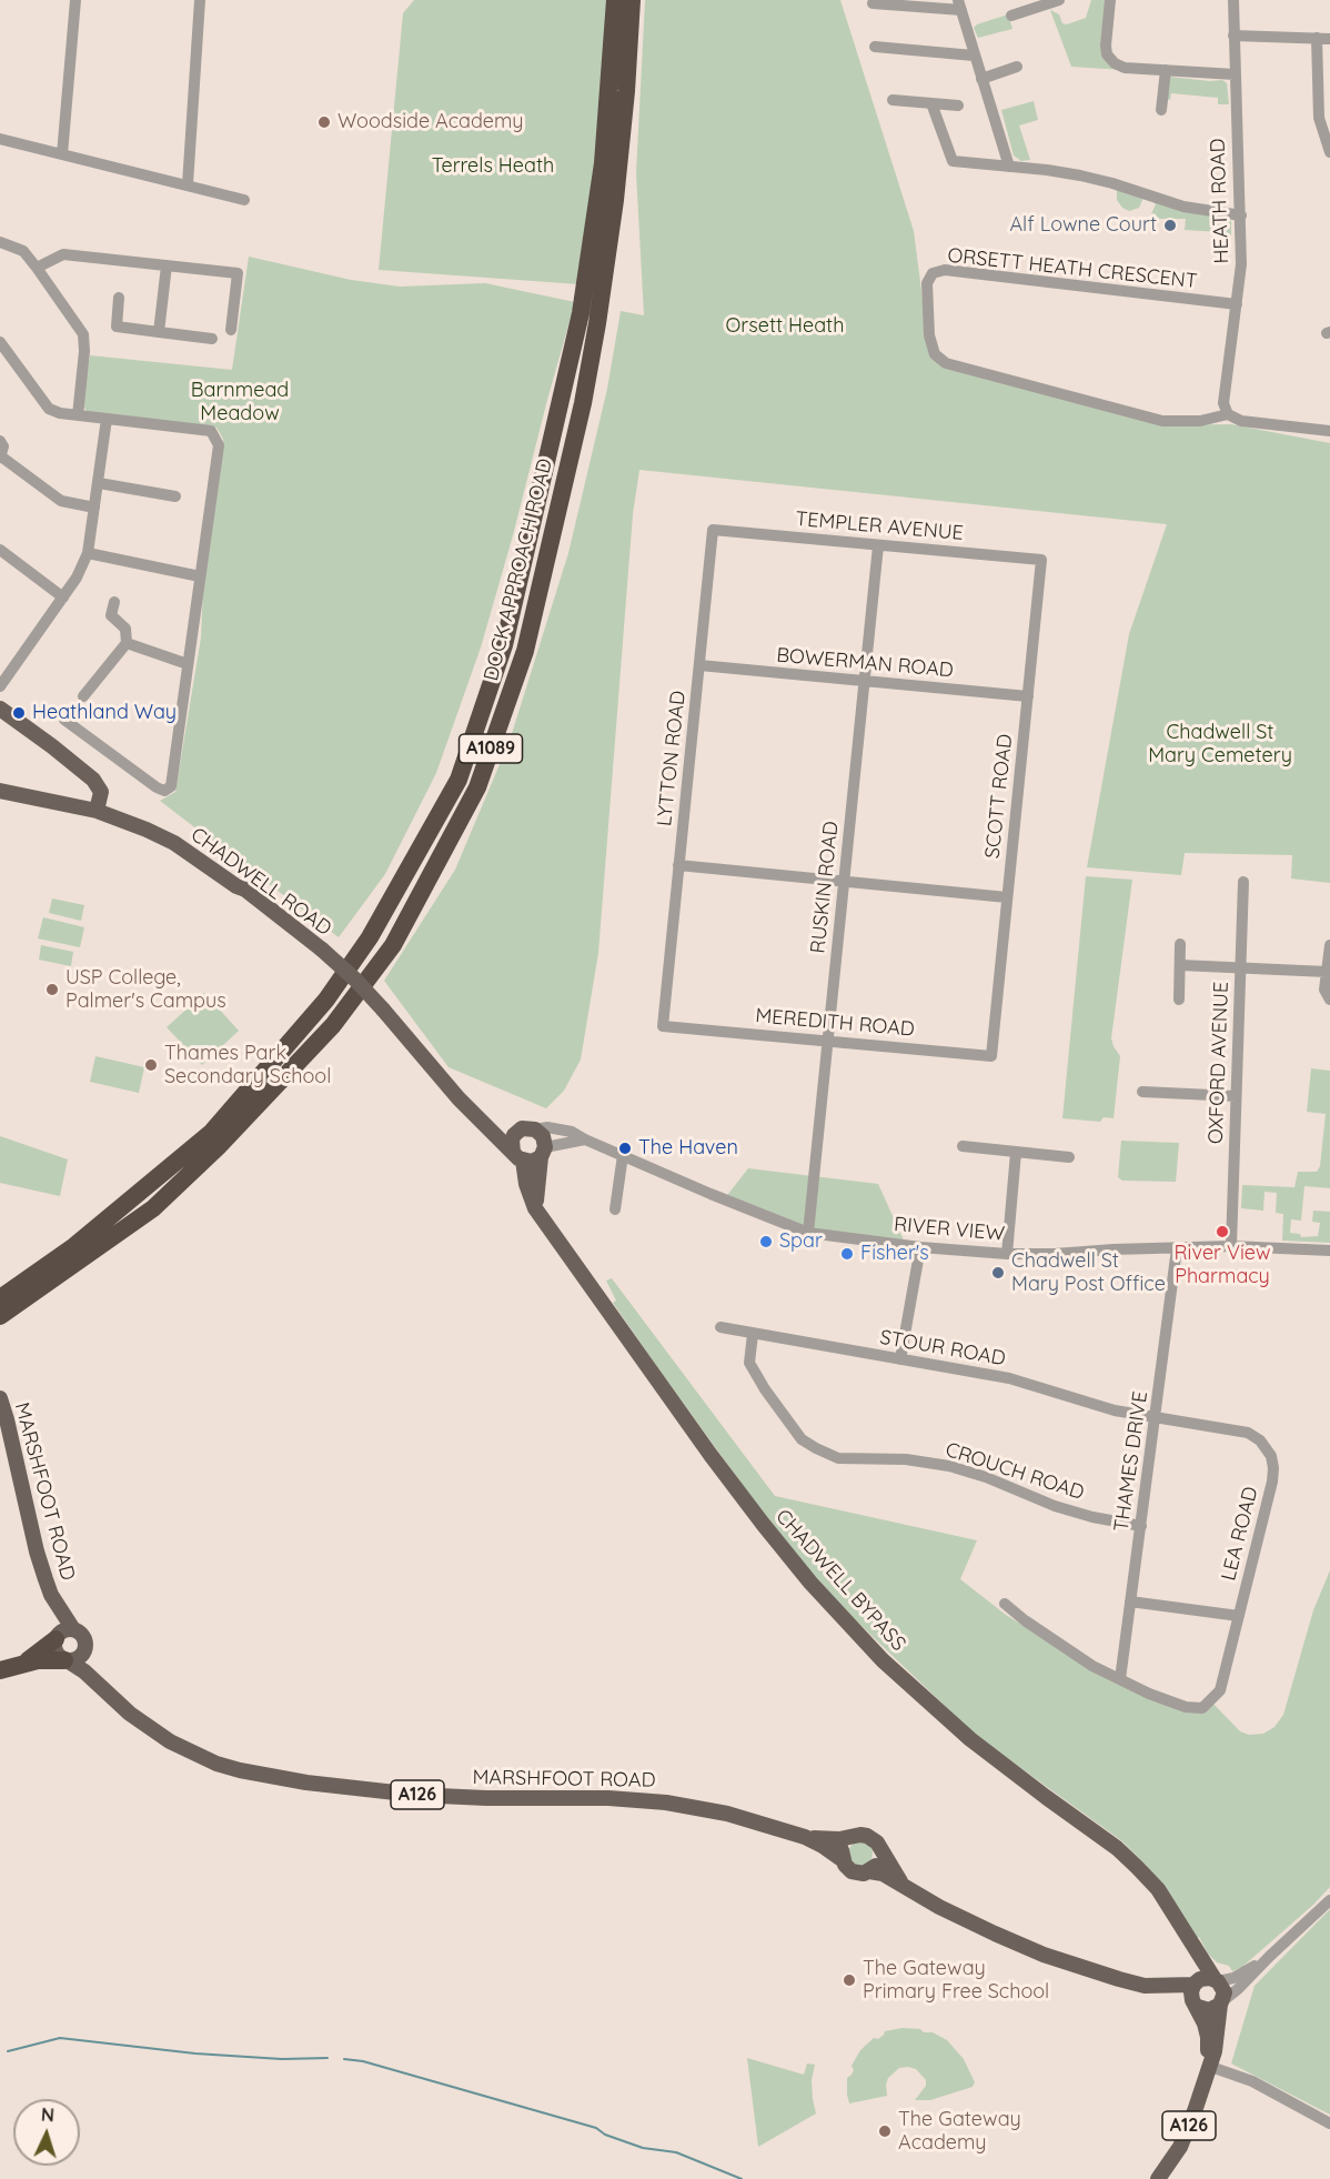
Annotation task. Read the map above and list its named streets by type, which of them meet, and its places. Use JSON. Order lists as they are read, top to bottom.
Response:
{
  "streets": {
    "highway": ["DOCK APPROACH ROAD", "A1089"],
    "main road": [
      "CHADWELL ROAD",
      "MARSHFOOT ROAD",
      "CHADWELL BYPASS",
      "A126"
    ],
    "street": [
      "HEATH ROAD",
      "ORSETT HEATH CRESCENT",
      "TEMPLER AVENUE",
      "BOWERMAN ROAD",
      "LYTTON ROAD",
      "SCOTT ROAD",
      "RUSKIN ROAD",
      "MEREDITH ROAD",
      "OXFORD AVENUE",
      "RIVER VIEW",
      "STOUR ROAD",
      "THAMES DRIVE",
      "CROUCH ROAD",
      "LEA ROAD"
    ]
  },
  "crossings": [
    ["HEATH ROAD", "ORSETT HEATH CRESCENT"],
    ["TEMPLER AVENUE", "LYTTON ROAD"],
    ["TEMPLER AVENUE", "SCOTT ROAD"],
    ["TEMPLER AVENUE", "RUSKIN ROAD"],
    ["BOWERMAN ROAD", "LYTTON ROAD"],
    ["BOWERMAN ROAD", "SCOTT ROAD"],
    ["BOWERMAN ROAD", "RUSKIN ROAD"],
    ["LYTTON ROAD", "MEREDITH ROAD"],
    ["SCOTT ROAD", "MEREDITH ROAD"],
    ["CHADWELL ROAD", "RIVER VIEW"],
    ["CHADWELL ROAD", "CHADWELL BYPASS"],
    ["RUSKIN ROAD", "MEREDITH ROAD"],
    ["RUSKIN ROAD", "RIVER VIEW"],
    ["OXFORD AVENUE", "RIVER VIEW"],
    ["RIVER VIEW", "THAMES DRIVE"],
    ["RIVER VIEW", "CHADWELL BYPASS"],
    ["STOUR ROAD", "THAMES DRIVE"],
    ["STOUR ROAD", "CROUCH ROAD"],
    ["STOUR ROAD", "LEA ROAD"],
    ["THAMES DRIVE", "CROUCH ROAD"],
    ["THAMES DRIVE", "LEA ROAD"],
    ["MARSHFOOT ROAD", "CHADWELL BYPASS"],
    ["MARSHFOOT ROAD", "A126"],
    ["CHADWELL BYPASS", "A126"]
  ],
  "parks": [
    "Terrels Heath",
    "Orsett Heath",
    "Barnmead Meadow",
    "Chadwell St Mary Cemetery"
  ],
  "places": [
    "Woodside Academy",
    "Alf Lowne Court",
    "Heathland Way",
    "USP College, Palmer's Campus",
    "Thames Park Secondary School",
    "The Haven",
    "River View Pharmacy",
    "Spar",
    "Fisher's",
    "Chadwell St Mary Post Office",
    "The Gateway Primary Free School",
    "The Gateway Academy"
  ],
  "north": "top"
}
